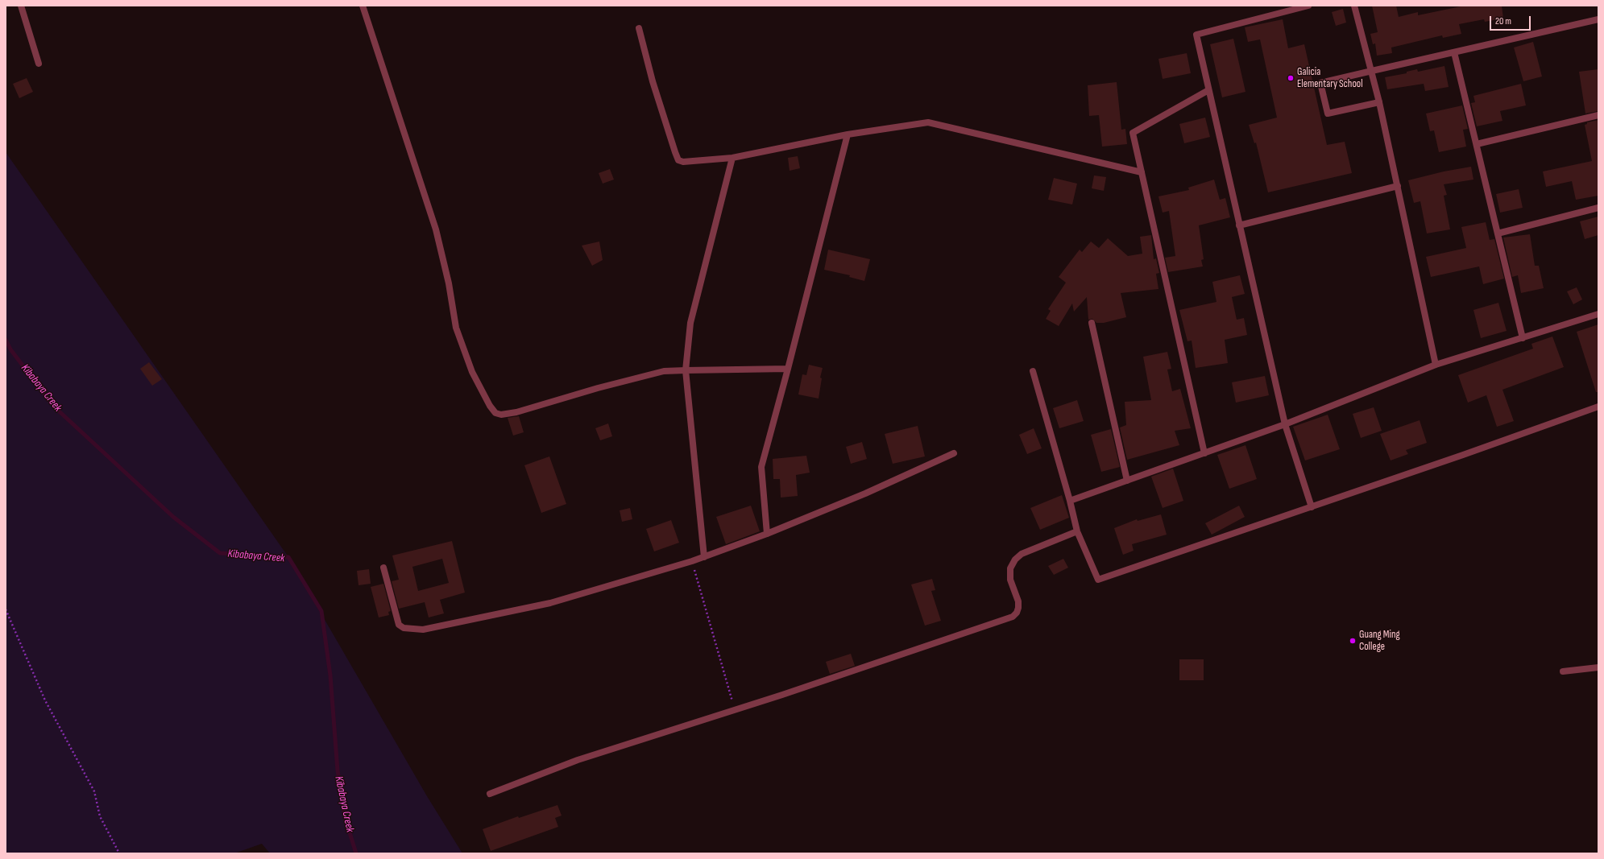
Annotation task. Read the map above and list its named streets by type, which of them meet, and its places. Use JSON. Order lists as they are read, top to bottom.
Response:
{
  "water": ["Kibabaya Creek"],
  "places": ["Galicia Elementary School", "Guang Ming College"],
  "scale_bar": "20 m"
}
